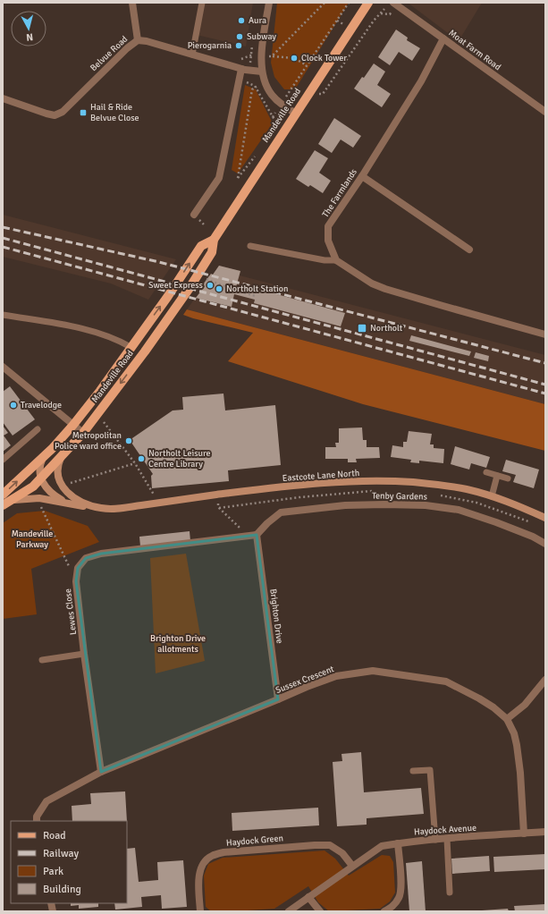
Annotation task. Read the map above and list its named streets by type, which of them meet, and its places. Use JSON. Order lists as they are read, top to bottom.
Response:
{
  "streets": {
    "main road": ["Mandeville Road"],
    "street": [
      "Moat Farm Road",
      "Belvue Road",
      "The Farmlands",
      "Eastcote Lane North",
      "Tenby Gardens",
      "Lewes Close",
      "Brighton Drive",
      "Sussex Crescent",
      "Haydock Avenue",
      "Haydock Green"
    ]
  },
  "crossings": [
    ["Moat Farm Road", "The Farmlands"],
    ["Mandeville Road", "Eastcote Lane North"],
    ["Tenby Gardens", "Lewes Close"],
    ["Tenby Gardens", "Brighton Drive"],
    ["Lewes Close", "Brighton Drive"],
    ["Lewes Close", "Sussex Crescent"],
    ["Brighton Drive", "Sussex Crescent"],
    ["Sussex Crescent", "Haydock Avenue"],
    ["Haydock Avenue", "Haydock Green"]
  ],
  "parks": ["Mandeville Parkway", "Brighton Drive allotments"],
  "places": {
    "other": [
      "Aura",
      "Subway",
      "Pierogarnia",
      "Clock Tower",
      "Sweet Express",
      "Northolt Station",
      "Travelodge",
      "Metropolitan Police ward office",
      "Northolt Leisure Centre Library"
    ],
    "transit": ["Hail & Ride Belvue Close", "Northolt"]
  },
  "legend": [
    "Road",
    "Railway",
    "Park",
    "Building"
  ],
  "north": "bottom"
}
